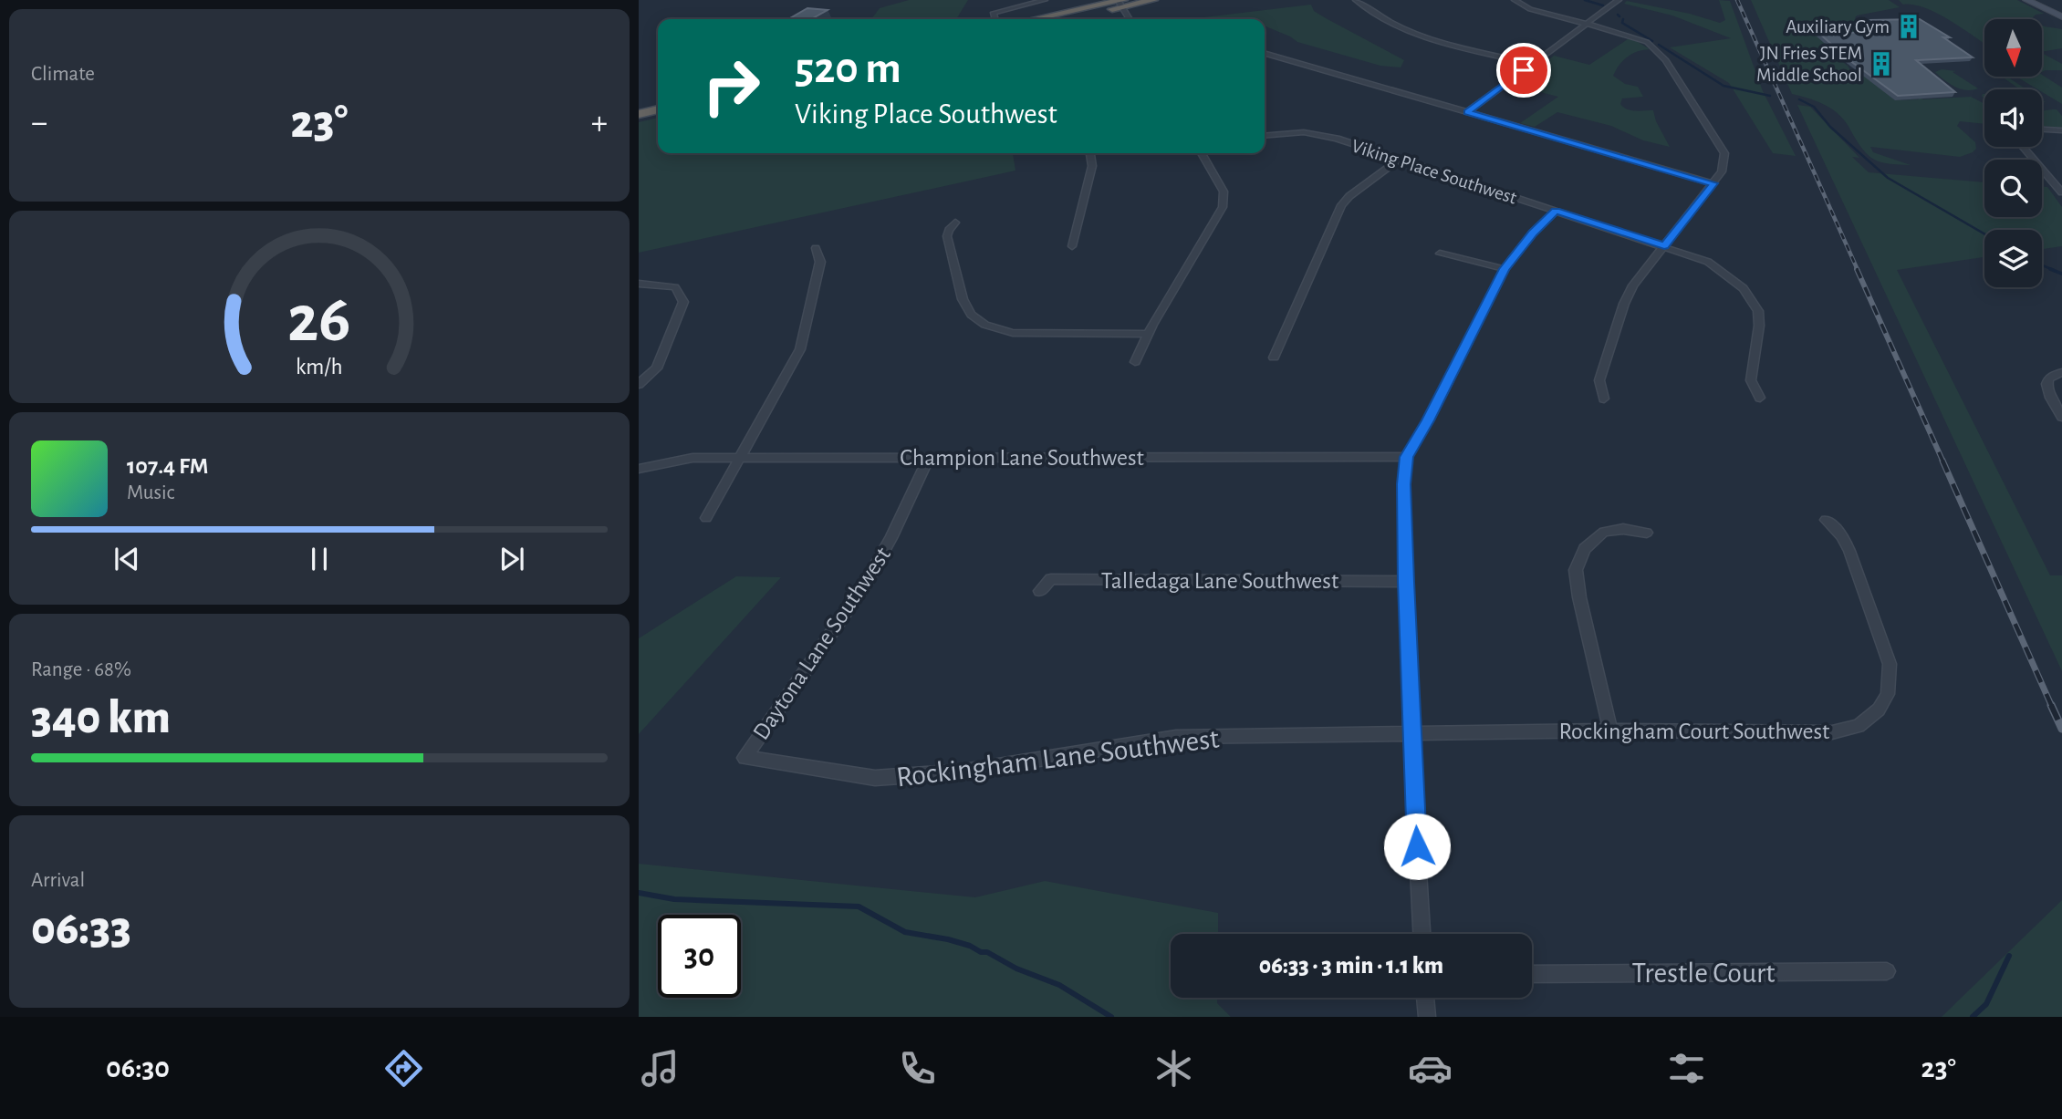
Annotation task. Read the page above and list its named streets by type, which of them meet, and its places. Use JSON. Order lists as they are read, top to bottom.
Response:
{
  "streets": {
    "street": [
      "Viking Place Southwest",
      "Champion Lane Southwest",
      "Talledaga Lane Southwest",
      "Daytona Lane Southwest",
      "Rockingham Court Southwest",
      "Rockingham Lane Southwest",
      "Trestle Court"
    ]
  },
  "crossings": [
    ["Champion Lane Southwest", "Daytona Lane Southwest"],
    ["Daytona Lane Southwest", "Rockingham Lane Southwest"],
    ["Rockingham Court Southwest", "Rockingham Lane Southwest"]
  ],
  "places": {
    "building": ["Auxiliary Gym", "JN Fries STEM Middle School"]
  },
  "north": "bottom",
  "page": {
    "tile": [
      "Climate",
      ["Range · 68%", "340 km"],
      ["Arrival", "06:33"]
    ],
    "turn": ["520 m", "Viking Place Southwest"],
    "heat": ["−", "23°", "+"],
    "song": ["107.4 FM", "Music"],
    "limit": "30",
    "trip": "06:33 · 3 min · 1.1 km",
    "tabs": ["06:30", "23°"],
    "gauge": ["26", "km/h"]
  }
}
